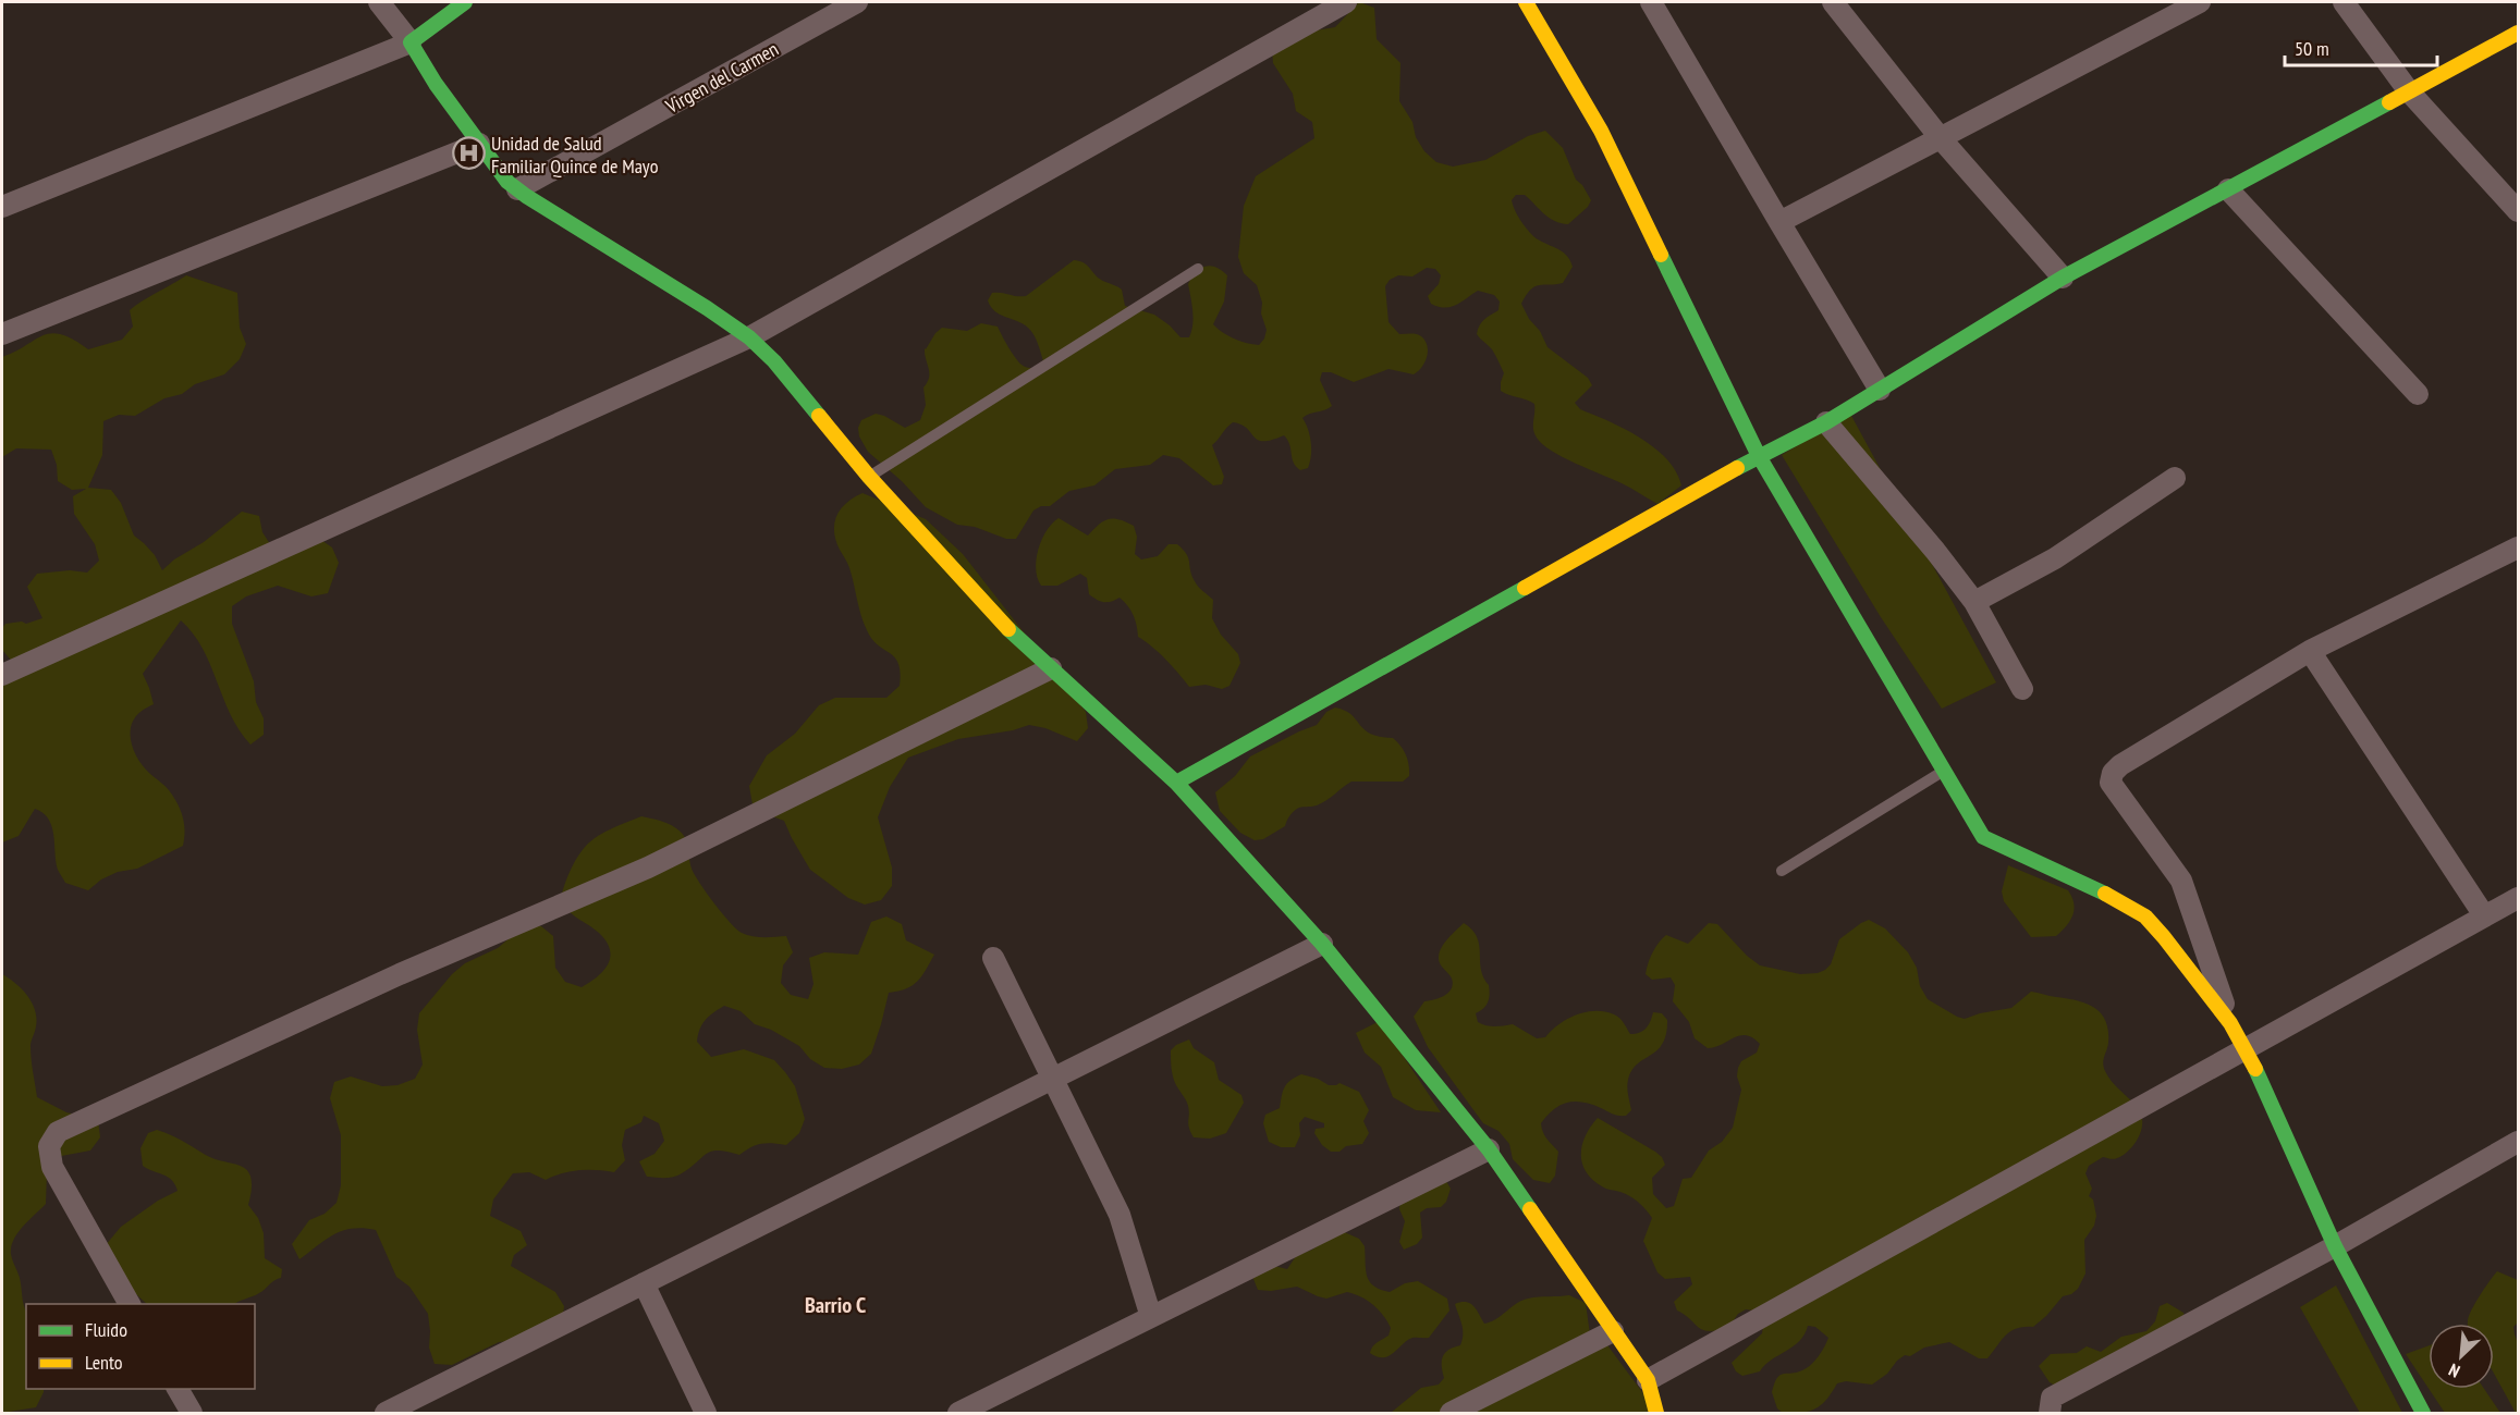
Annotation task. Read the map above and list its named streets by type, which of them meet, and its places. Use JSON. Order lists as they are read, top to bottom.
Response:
{
  "streets": {
    "street": ["Virgen del Carmen"]
  },
  "districts": ["Barrio C"],
  "places": {
    "hospital": ["Unidad de Salud Familiar Quince de Mayo"]
  },
  "legend": ["Fluido", "Lento"],
  "scale_bar": "50 m",
  "north": "bottom left"
}
